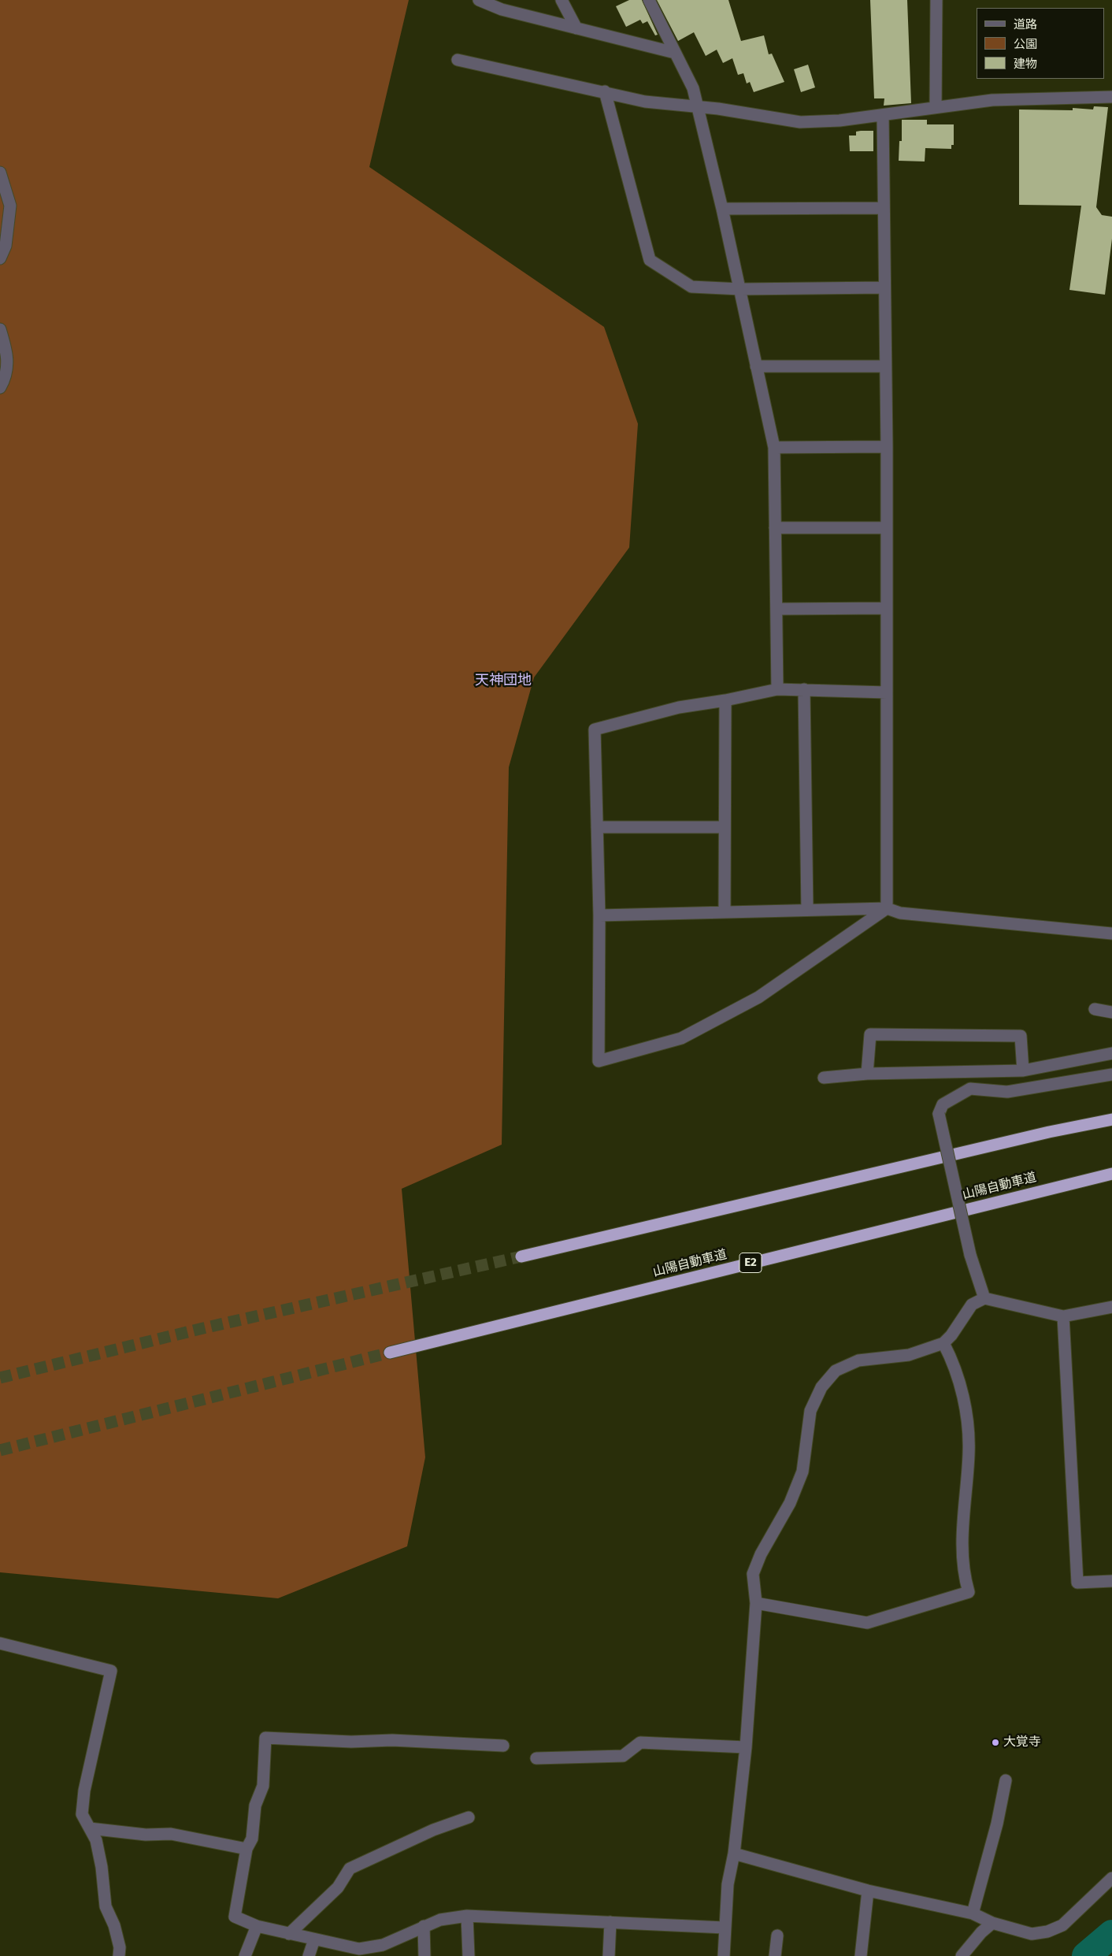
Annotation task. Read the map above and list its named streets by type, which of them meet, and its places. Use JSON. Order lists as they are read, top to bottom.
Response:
{
  "streets": {
    "highway": ["山陽自動車道", "E2"]
  },
  "districts": ["天神団地"],
  "places": ["大覚寺"],
  "legend": ["道路", "公園", "建物"]
}
